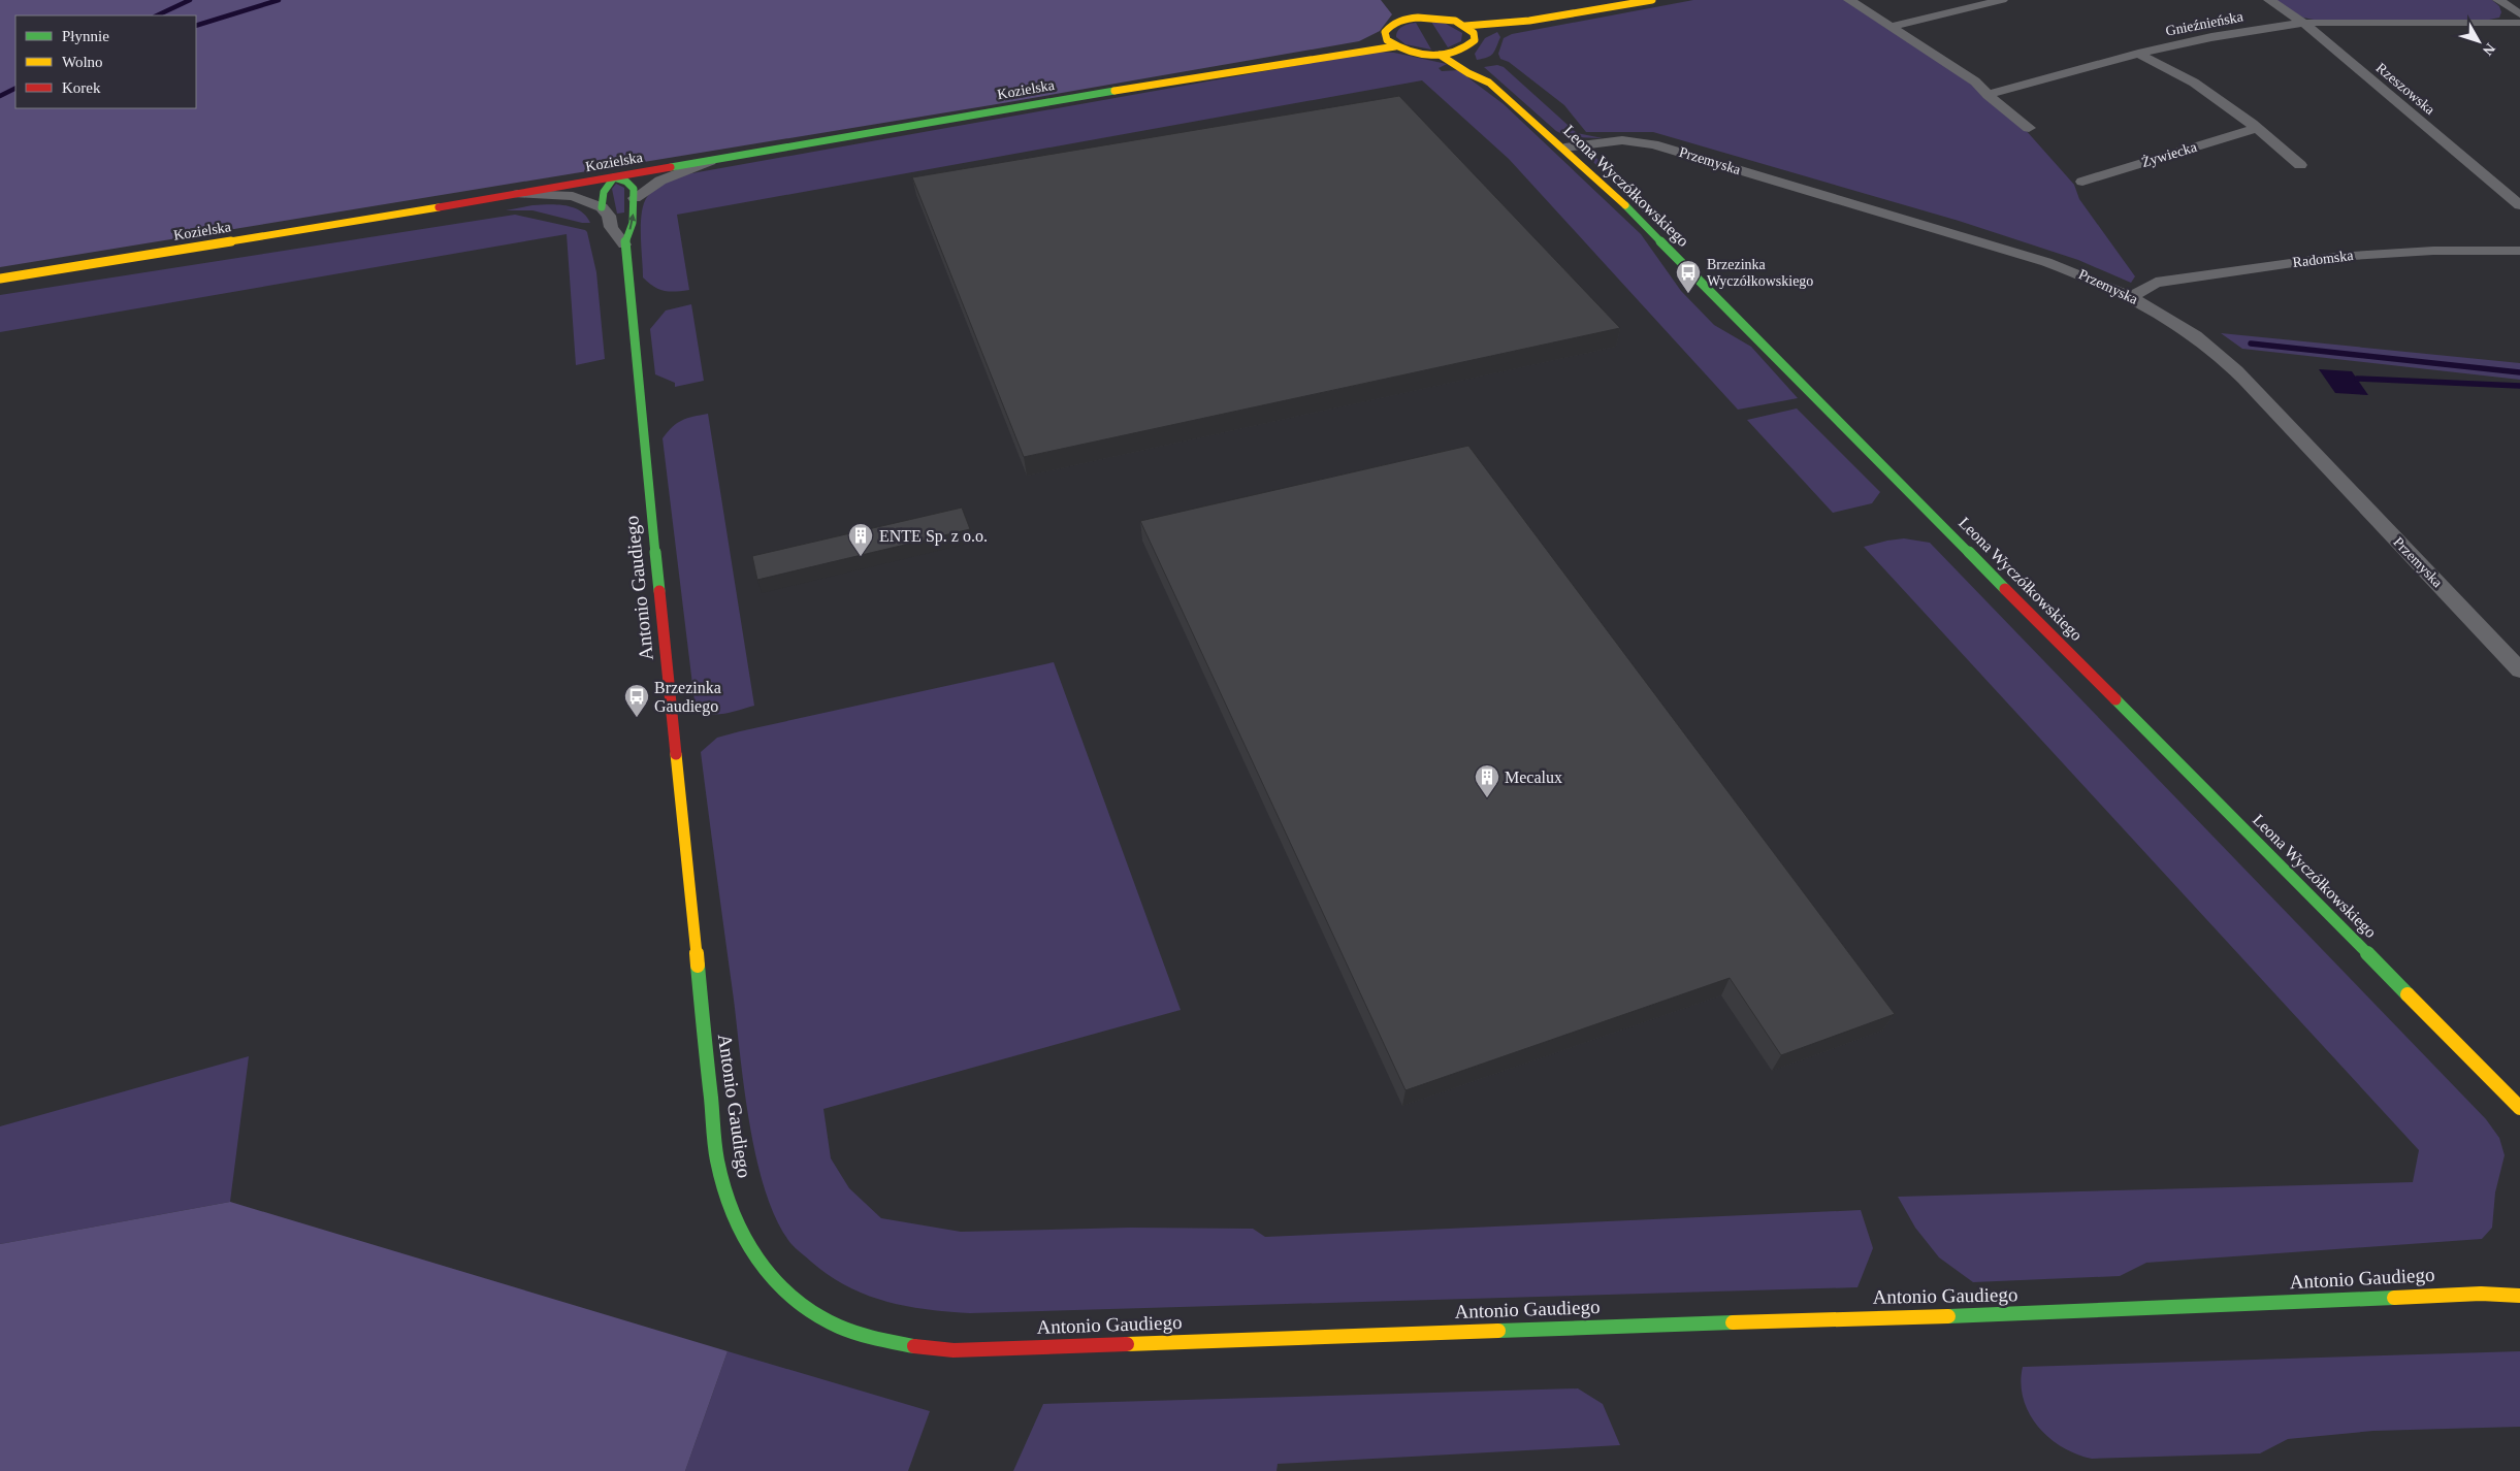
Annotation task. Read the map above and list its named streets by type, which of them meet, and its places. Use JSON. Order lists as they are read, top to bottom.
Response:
{
  "streets": {
    "street": [
      "Gnieźnieńska",
      "Rzeszowska",
      "Kozielska",
      "Żywiecka",
      "Przemyska",
      "Leona Wyczółkowskiego",
      "Radomska",
      "Antonio Gaudiego"
    ]
  },
  "crossings": [
    ["Gnieźnieńska", "Rzeszowska"],
    ["Przemyska", "Leona Wyczółkowskiego"],
    ["Przemyska", "Radomska"]
  ],
  "places": {
    "bus stop": ["Brzezinka Wyczółkowskiego", "Brzezinka Gaudiego"],
    "building": ["ENTE Sp. z o.o.", "Mecalux"]
  },
  "legend": ["Płynnie", "Wolno", "Korek"],
  "north": "bottom right"
}
